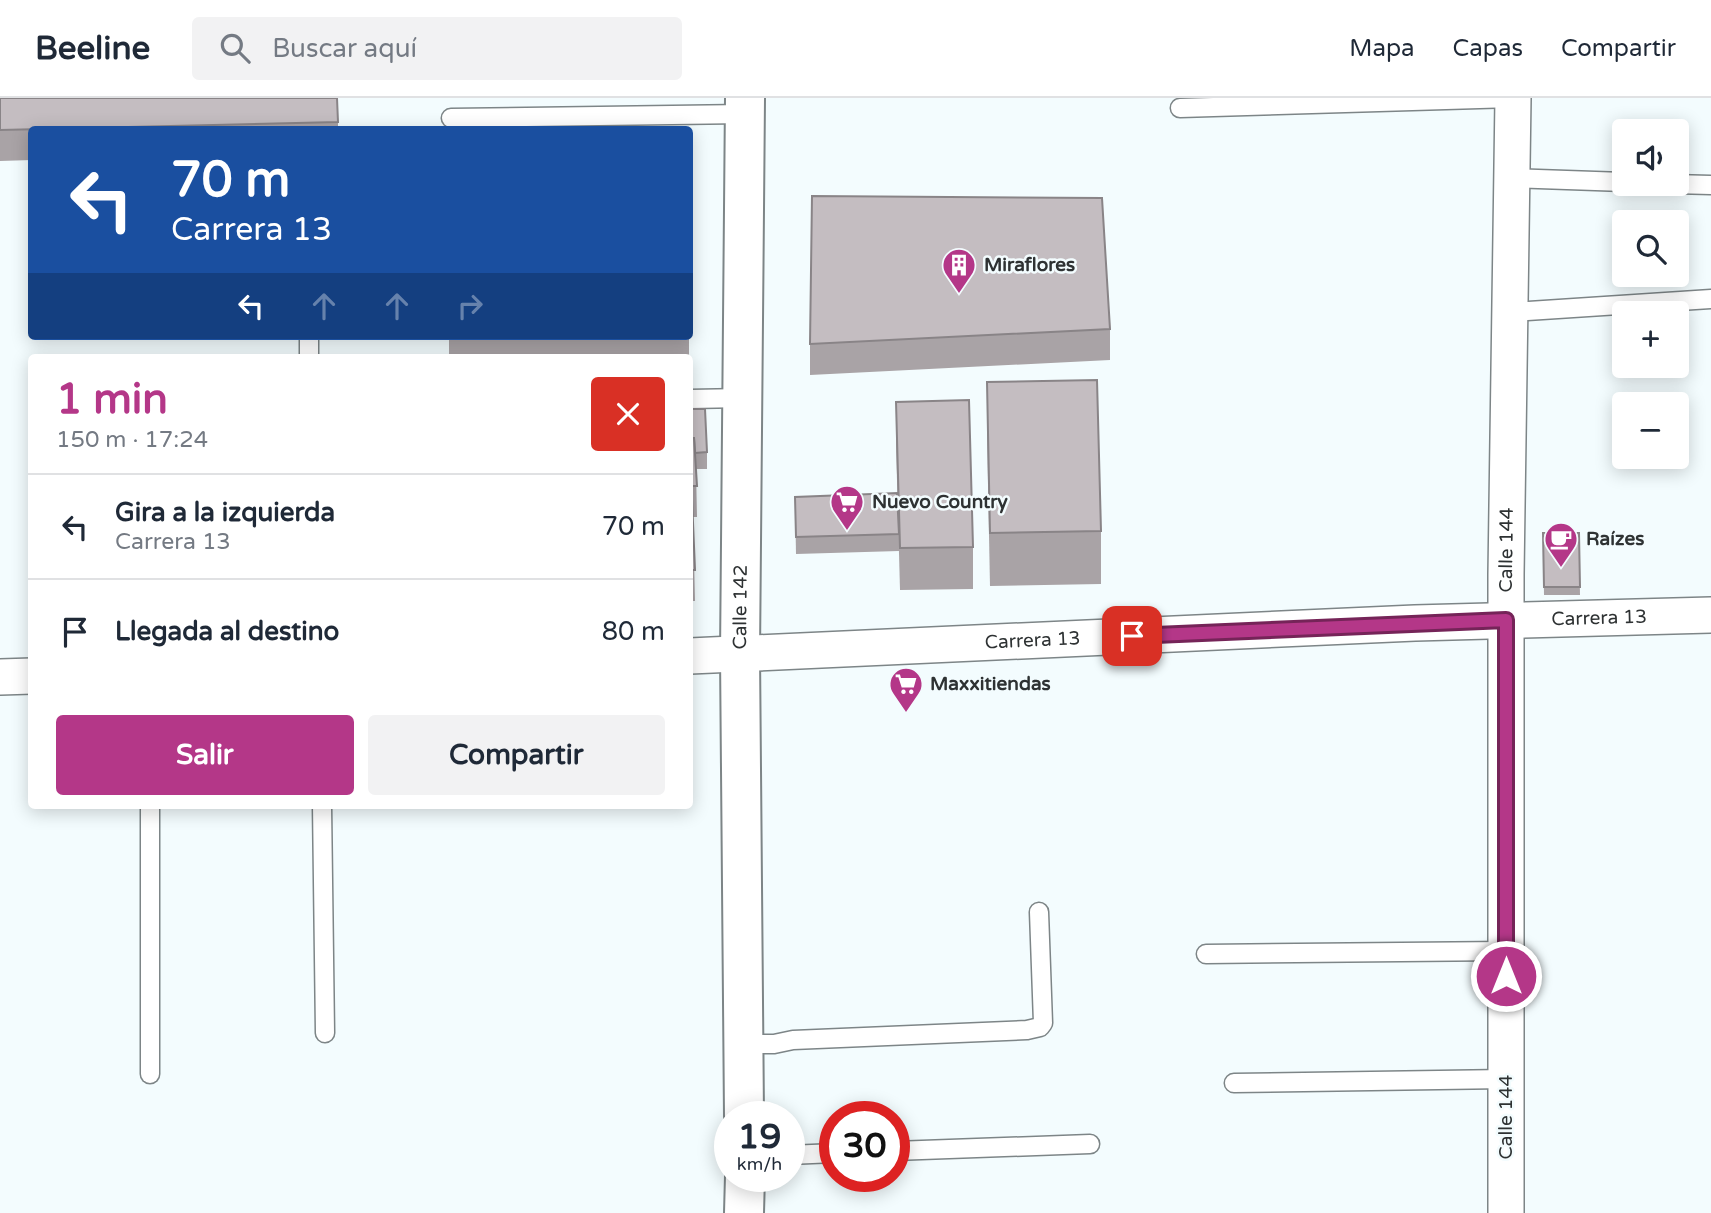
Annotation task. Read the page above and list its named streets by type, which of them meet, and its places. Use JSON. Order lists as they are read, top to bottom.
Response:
{
  "streets": {
    "main road": ["Calle 142"],
    "street": ["Calle 144", "Carrera 13"]
  },
  "crossings": [
    ["Calle 144", "Carrera 13"],
    ["Calle 142", "Carrera 13"]
  ],
  "places": {
    "building": ["Miraflores"],
    "supermarket": ["Nuevo Country", "Maxxitiendas"],
    "cafe": ["Raízes"]
  },
  "page": {
    "header": "Beeline",
    "search": "Buscar aquí",
    "nav": ["Mapa", "Capas", "Compartir"],
    "map_buttons": ["+", "−"],
    "turn": ["70 m", "Carrera 13"],
    "heading": ["1 min", "150 m · 17:24"],
    "list": [
      {
        "name": "Gira a la izquierda",
        "note": "Carrera 13",
        "value": "70 m"
      },
      {
        "name": "Llegada al destino",
        "value": "80 m"
      }
    ],
    "buttons": ["Salir", "Compartir"],
    "speed": "19 km/h",
    "limit": "30"
  }
}
